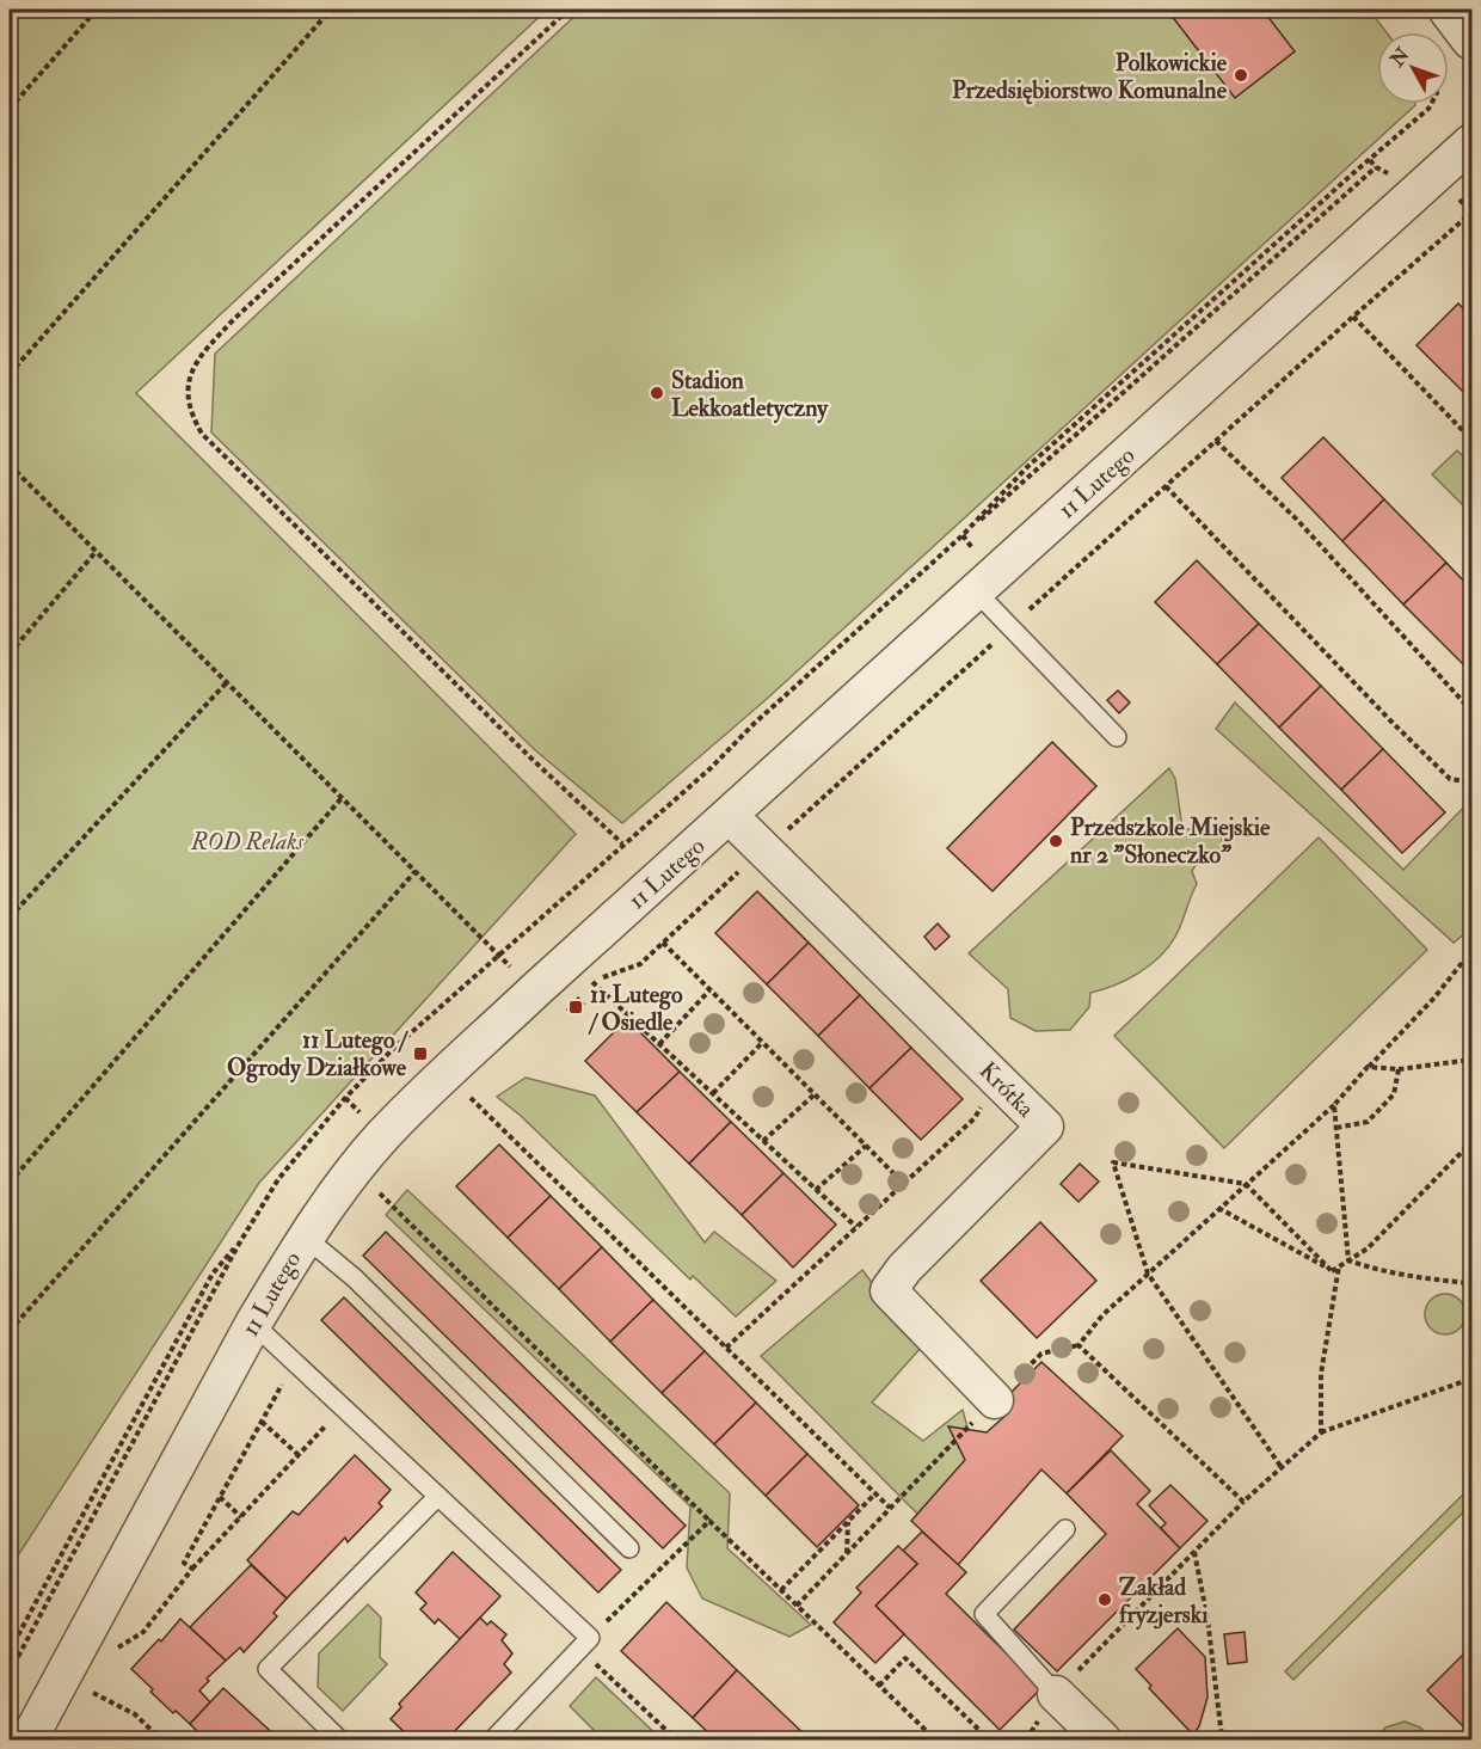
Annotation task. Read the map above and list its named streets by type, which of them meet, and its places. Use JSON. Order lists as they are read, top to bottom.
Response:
{
  "streets": {
    "street": ["11 Lutego", "Krótka"]
  },
  "crossings": [
    ["11 Lutego", "Krótka"]
  ],
  "parks": ["ROD Relaks"],
  "places": {
    "other": [
      "Polkowickie Przedsiębiorstwo Komunalne",
      "Stadion Lekkoatletyczny",
      "Przedszkole Miejskie nr 2 \"Słoneczko\"",
      "Zakład fryzjerski"
    ],
    "transit": ["11 Lutego / Osiedle", "11 Lutego / Ogrody Działkowe"]
  },
  "north": "top left"
}
